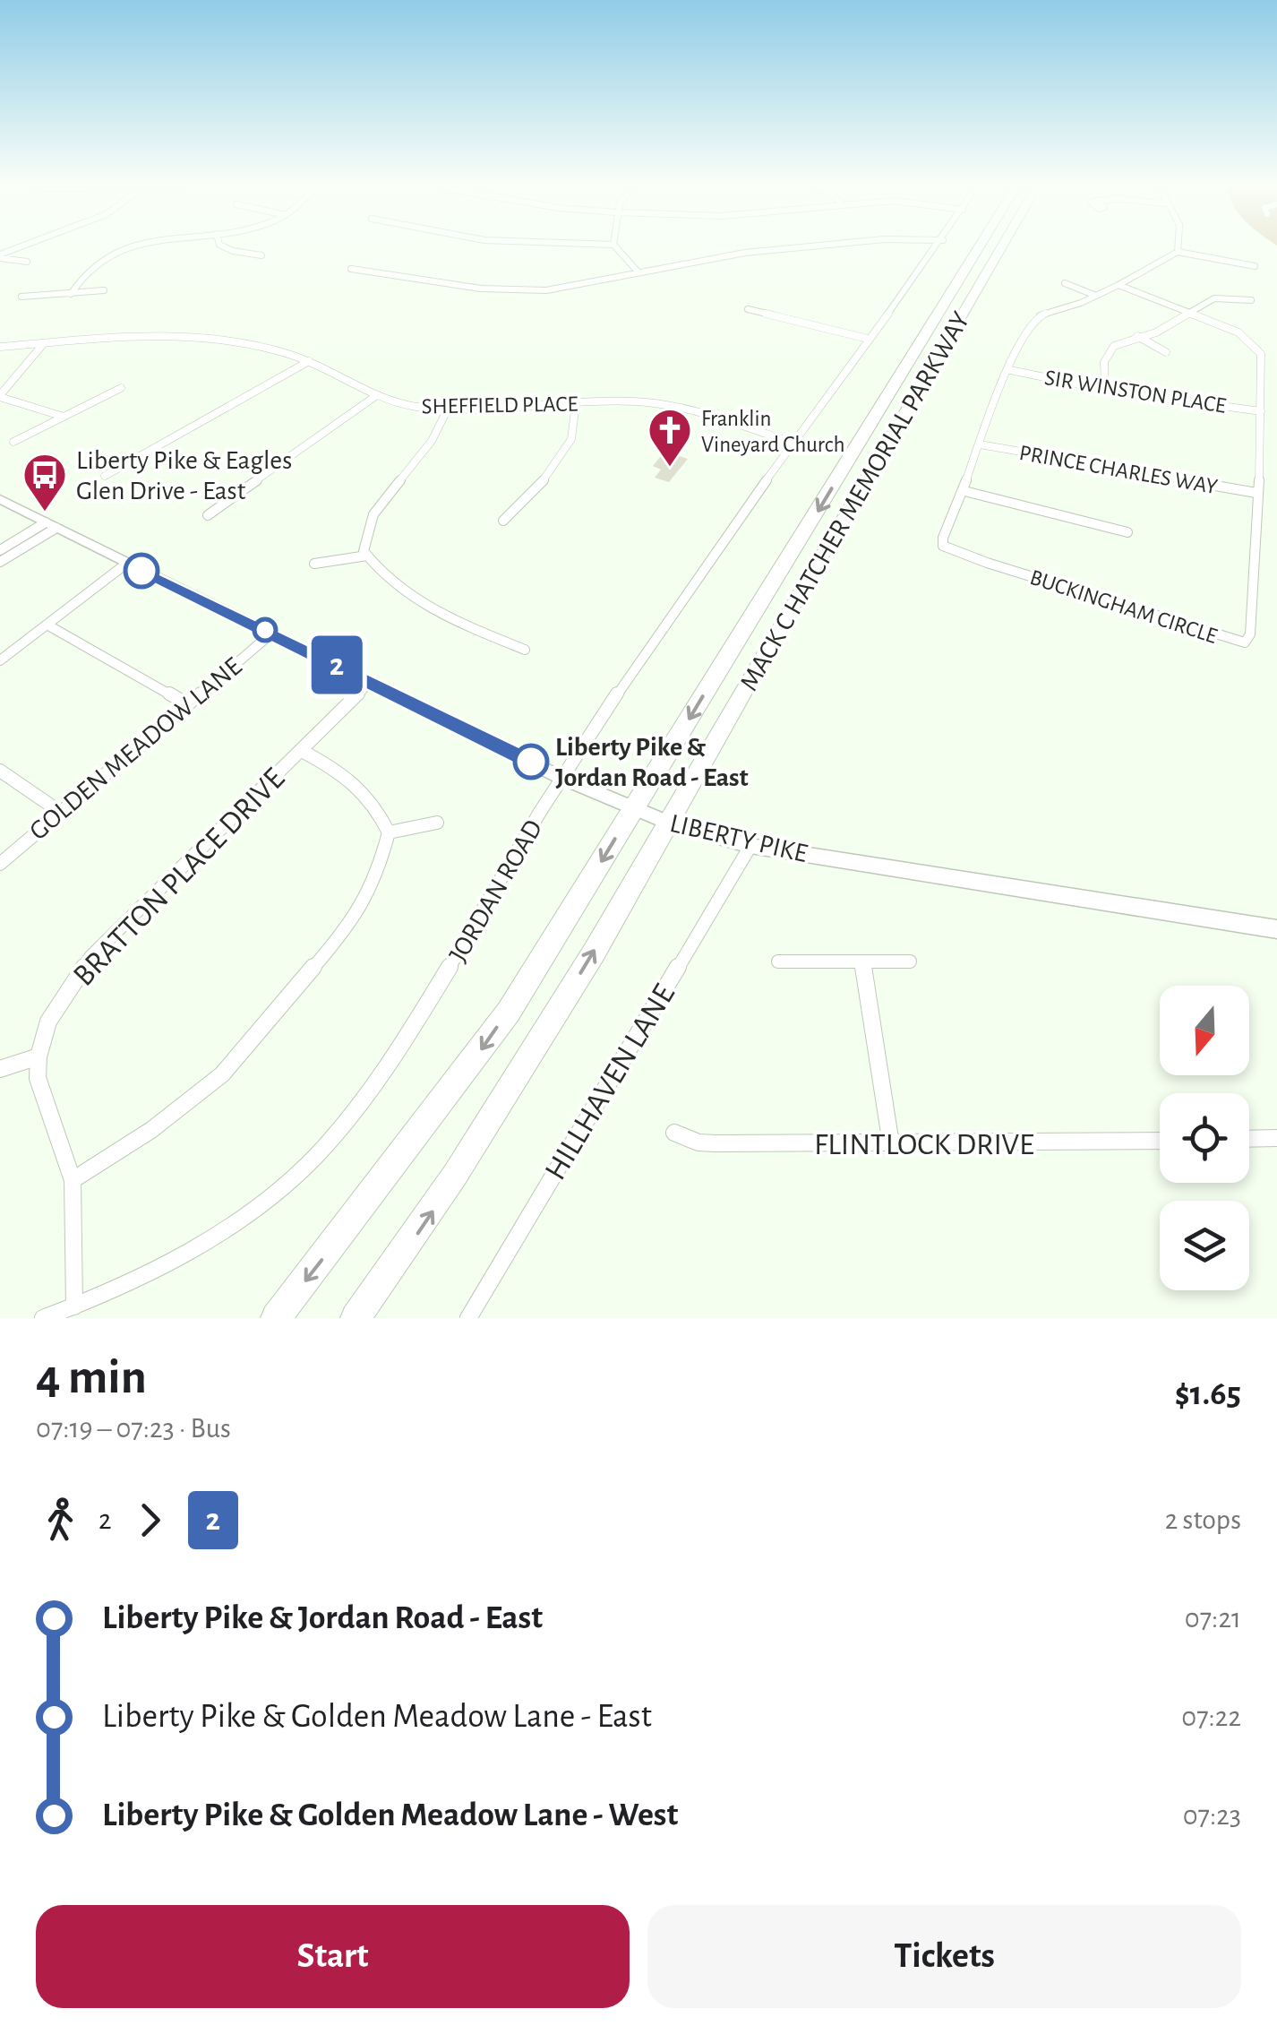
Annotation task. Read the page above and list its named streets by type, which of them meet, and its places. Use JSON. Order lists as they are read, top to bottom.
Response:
{
  "streets": {
    "highway": ["MACK C HATCHER MEMORIAL PARKWAY"],
    "street": [
      "SIR WINSTON PLACE",
      "SHEFFIELD PLACE",
      "PRINCE CHARLES WAY",
      "BUCKINGHAM CIRCLE",
      "GOLDEN MEADOW LANE",
      "LIBERTY PIKE",
      "BRATTON PLACE DRIVE",
      "JORDAN ROAD",
      "HILLHAVEN LANE",
      "FLINTLOCK DRIVE"
    ]
  },
  "crossings": [
    ["SIR WINSTON PLACE", "BUCKINGHAM CIRCLE"],
    ["SHEFFIELD PLACE", "JORDAN ROAD"],
    ["PRINCE CHARLES WAY", "BUCKINGHAM CIRCLE"],
    ["MACK C HATCHER MEMORIAL PARKWAY", "LIBERTY PIKE"],
    ["GOLDEN MEADOW LANE", "LIBERTY PIKE"],
    ["LIBERTY PIKE", "BRATTON PLACE DRIVE"],
    ["LIBERTY PIKE", "JORDAN ROAD"],
    ["LIBERTY PIKE", "HILLHAVEN LANE"],
    ["BRATTON PLACE DRIVE", "JORDAN ROAD"]
  ],
  "places": {
    "church": ["Franklin Vineyard Church"],
    "bus stop": ["Liberty Pike & Eagles Glen Drive - East"],
    "other": ["Liberty Pike & Jordan Road - East"]
  },
  "lines": ["bus line 2"],
  "north": "bottom",
  "page": {
    "on_map": "2",
    "heading": ["4 min", "07:19 – 07:23 · Bus", "$1.65"],
    "legs": ["2", "2", "2 stops"],
    "list": [
      {
        "name": "Liberty Pike & Jordan Road - East",
        "value": "07:21"
      },
      {
        "name": "Liberty Pike & Golden Meadow Lane - East",
        "value": "07:22"
      },
      {
        "name": "Liberty Pike & Golden Meadow Lane - West",
        "value": "07:23"
      }
    ],
    "buttons": ["Start", "Tickets"]
  }
}
